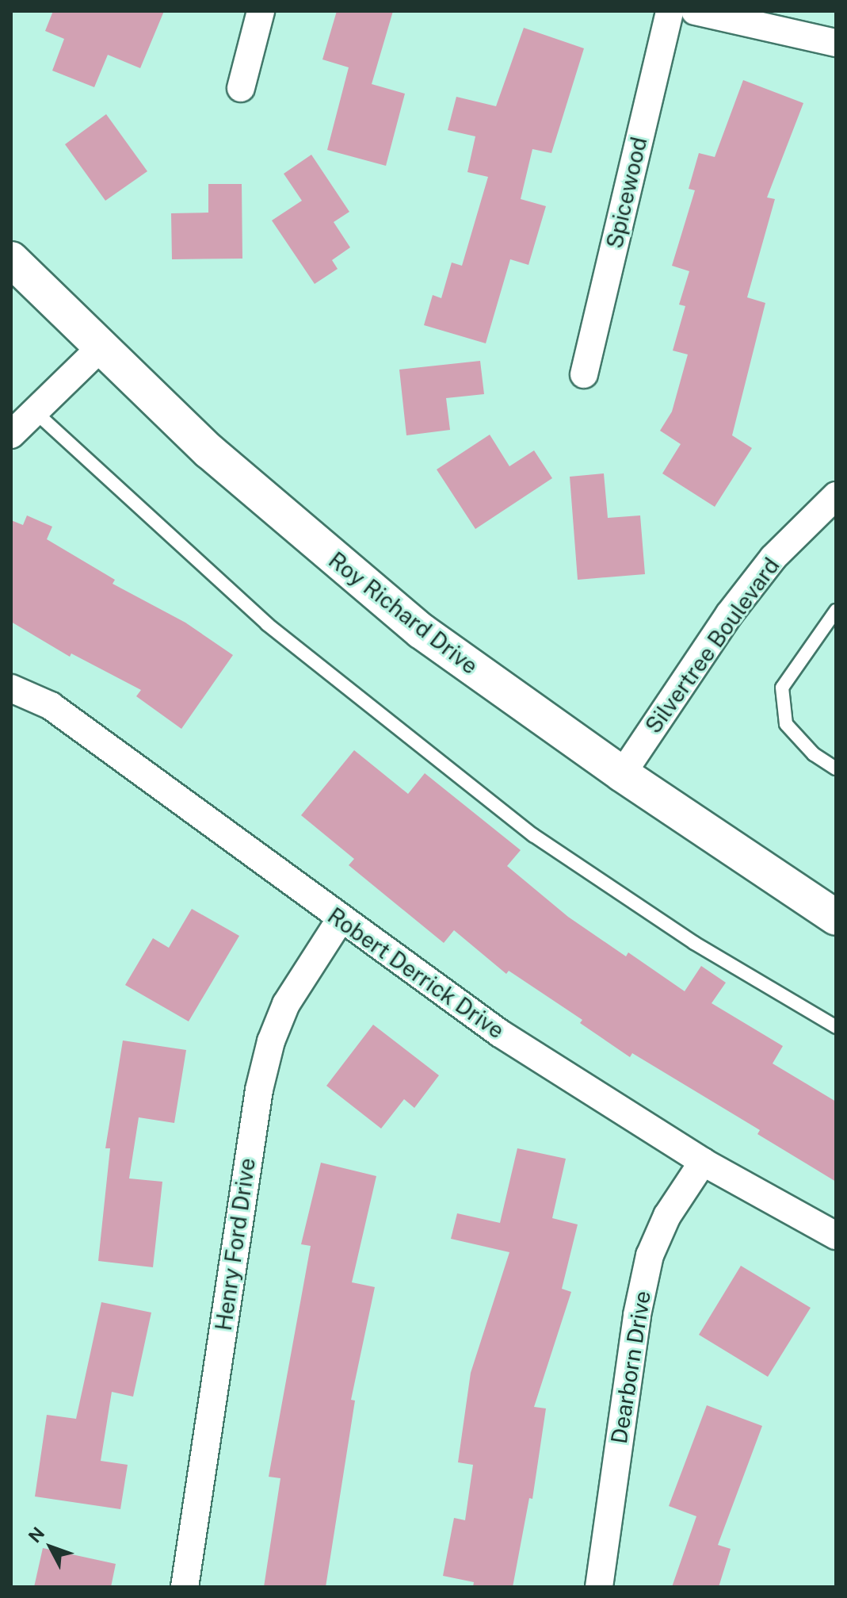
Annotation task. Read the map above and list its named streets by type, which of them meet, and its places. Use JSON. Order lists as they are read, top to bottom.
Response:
{
  "streets": {
    "main road": ["Roy Richard Drive"],
    "street": [
      "Spicewood",
      "Silvertree Boulevard",
      "Robert Derrick Drive",
      "Henry Ford Drive",
      "Dearborn Drive"
    ]
  },
  "crossings": [
    ["Roy Richard Drive", "Silvertree Boulevard"],
    ["Robert Derrick Drive", "Henry Ford Drive"],
    ["Robert Derrick Drive", "Dearborn Drive"]
  ],
  "north": "top left"
}
